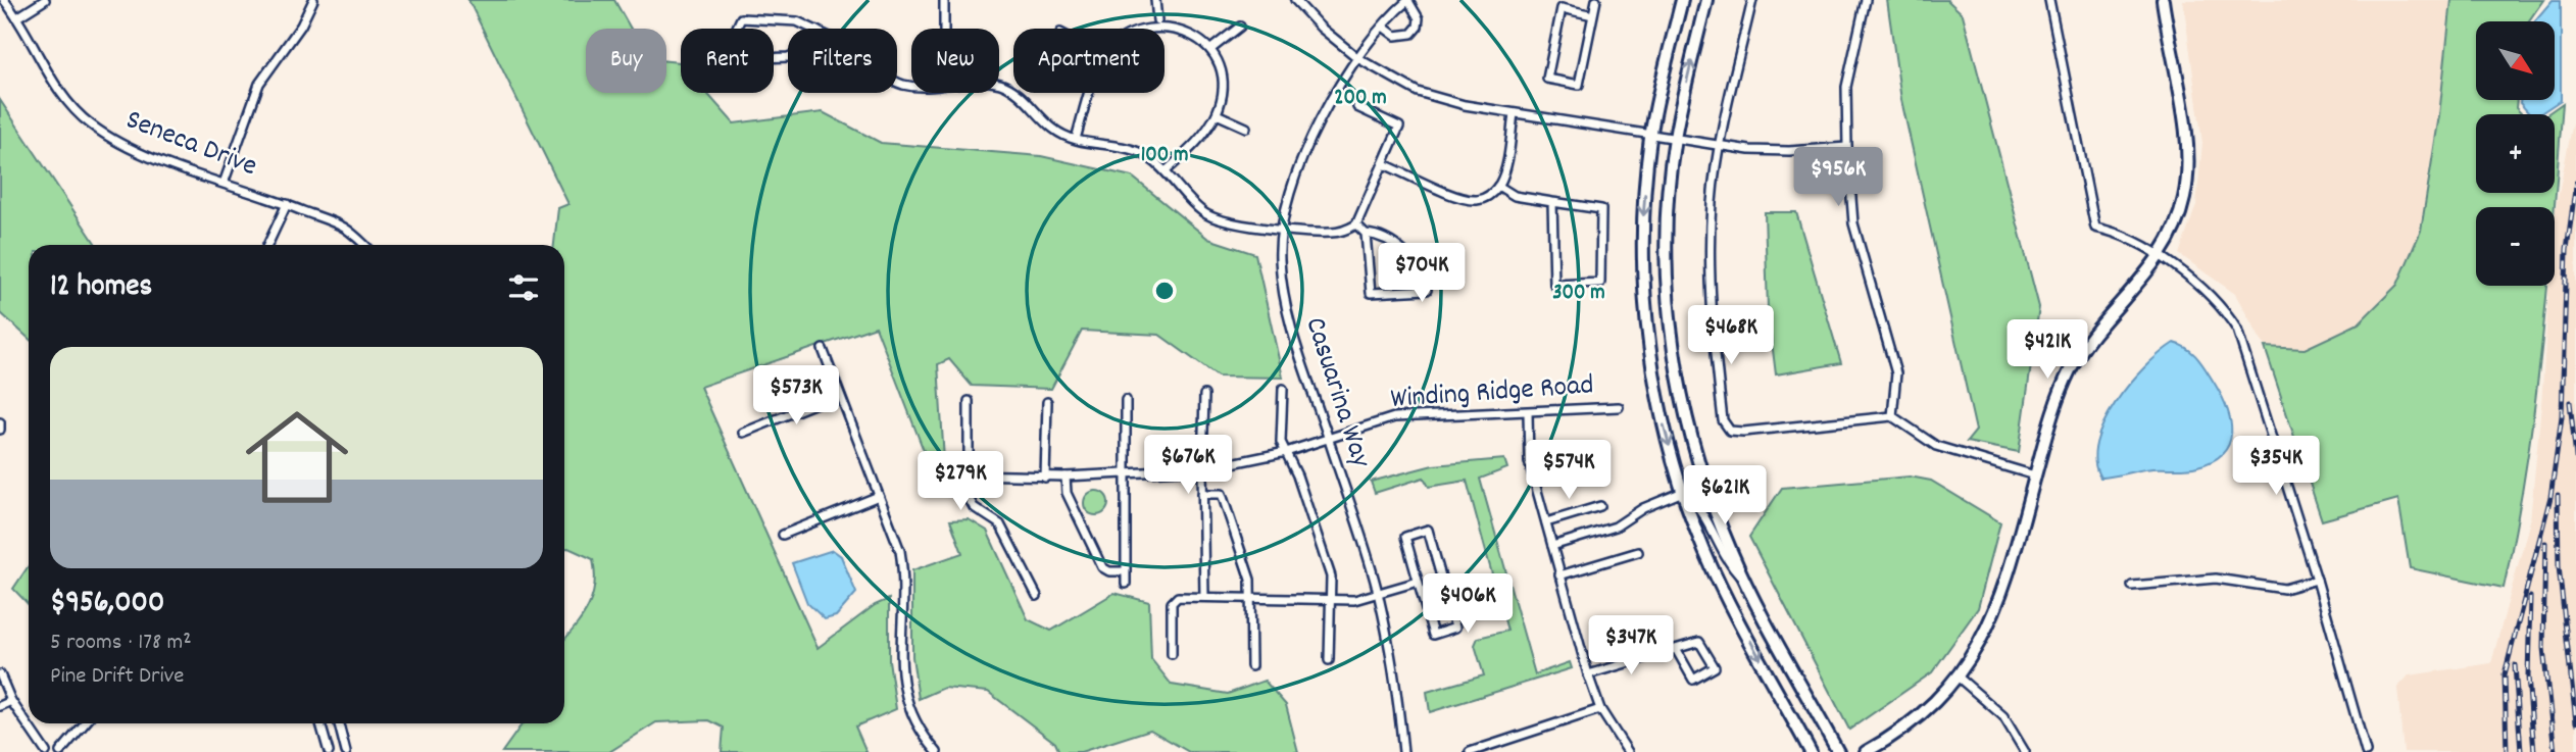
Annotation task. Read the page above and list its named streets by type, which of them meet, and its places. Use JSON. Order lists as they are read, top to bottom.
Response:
{
  "streets": {
    "street": ["Seneca Drive", "Casuarina Way", "Winding Ridge Road"]
  },
  "crossings": [
    ["Casuarina Way", "Winding Ridge Road"]
  ],
  "north": "bottom right",
  "page": {
    "map_buttons": ["+", "−"],
    "chip": [
      "Buy",
      "Rent",
      "Filters",
      "New",
      "Apartment"
    ],
    "price": [
      "$956K",
      "$704K",
      "$468K",
      "$421K",
      "$573K",
      "$676K",
      "$354K",
      "$574K",
      "$279K",
      "$621K",
      "$406K",
      "$347K"
    ],
    "heading": "12 homes",
    "list": [
      {
        "name": "$956,000",
        "note": "5 rooms · 178 m² · Pine Drift Drive"
      }
    ]
  },
  "rings": ["200 m", "100 m", "300 m"]
}
